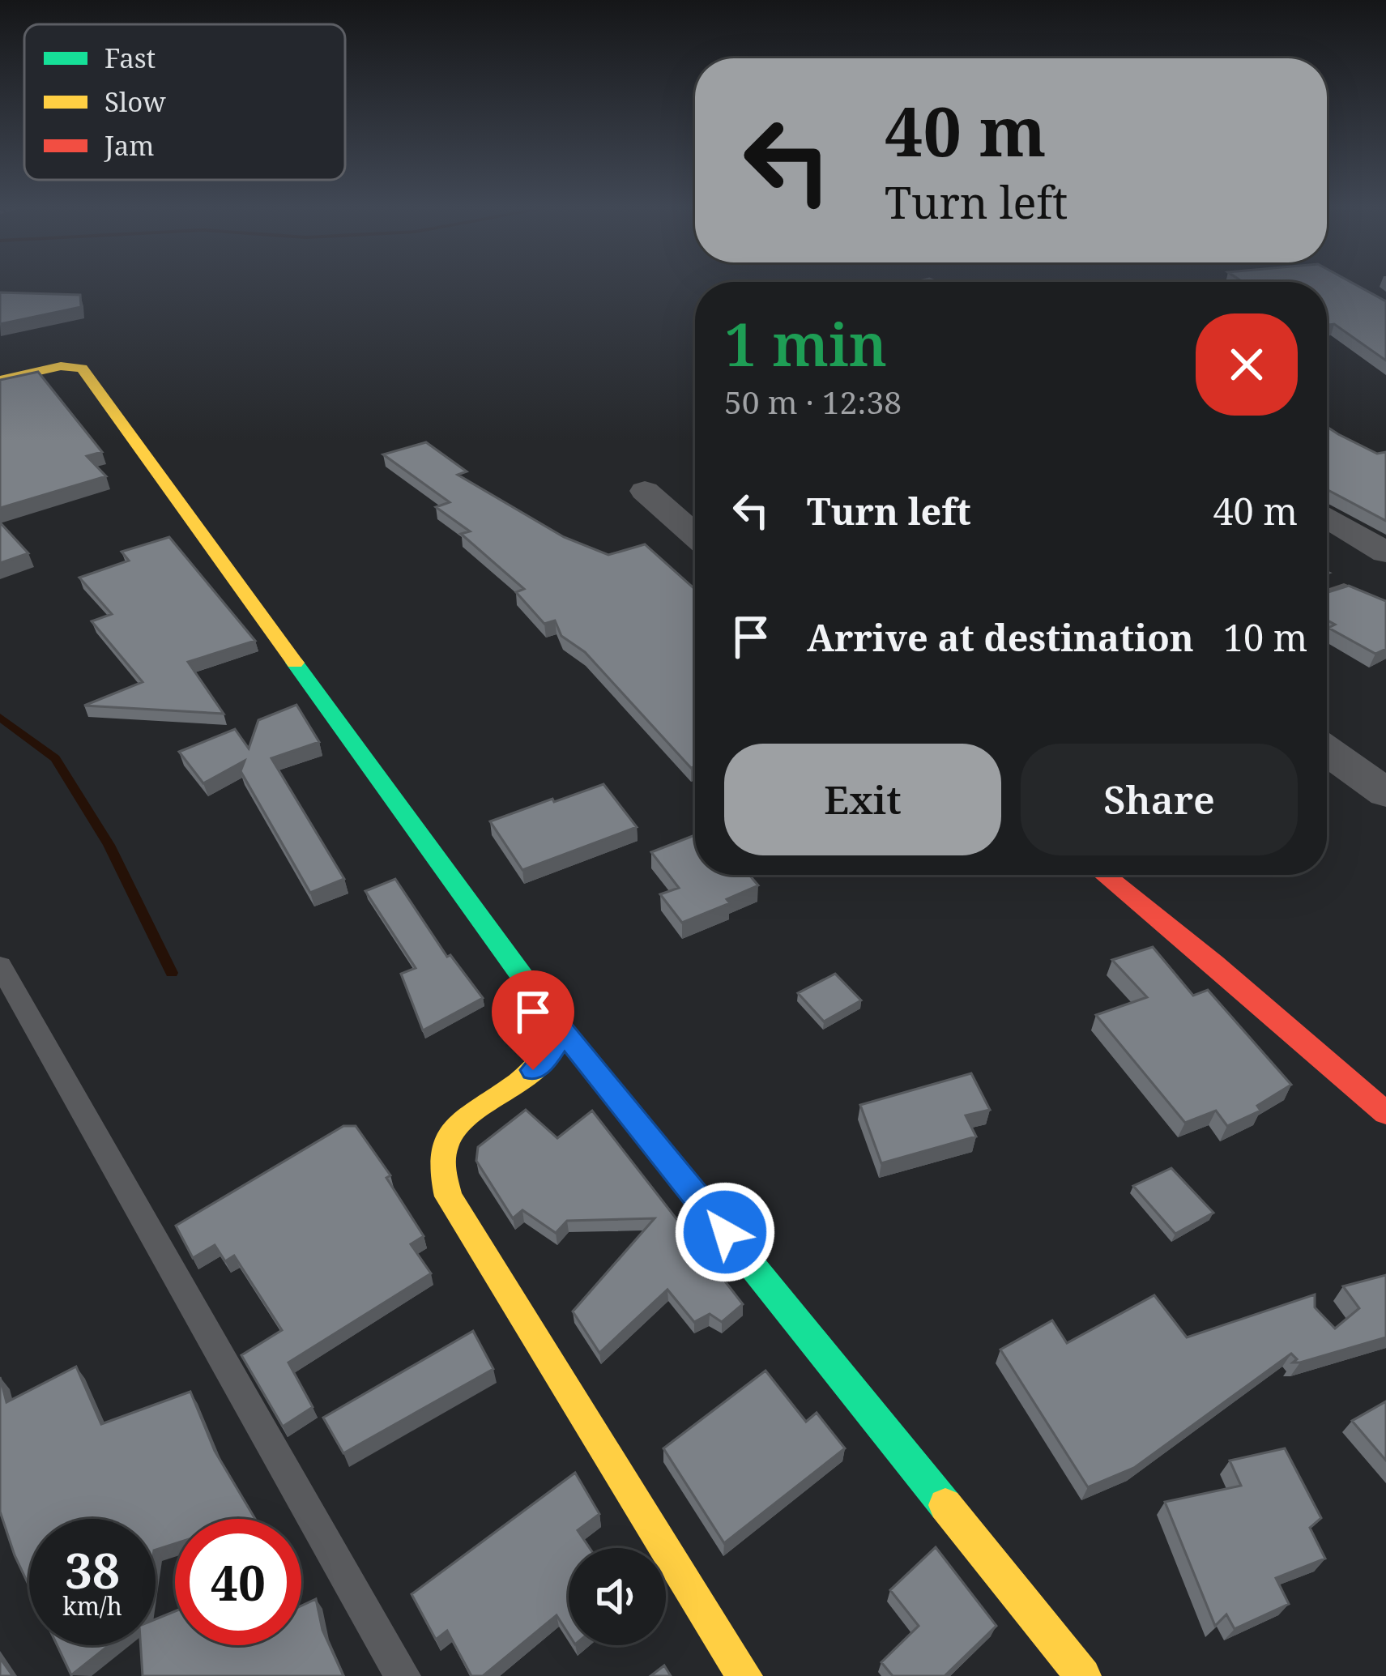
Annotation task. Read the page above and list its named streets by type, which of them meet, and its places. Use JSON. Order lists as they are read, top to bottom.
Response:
{
  "legend": ["Fast", "Slow", "Jam"],
  "page": {
    "turn": ["40 m", "Turn left"],
    "heading": ["1 min", "50 m · 12:38"],
    "list": [
      {
        "name": "Turn left",
        "value": "40 m"
      },
      {
        "name": "Arrive at destination",
        "value": "10 m"
      }
    ],
    "buttons": ["Exit", "Share"],
    "speed": "38 km/h",
    "limit": "40"
  }
}
